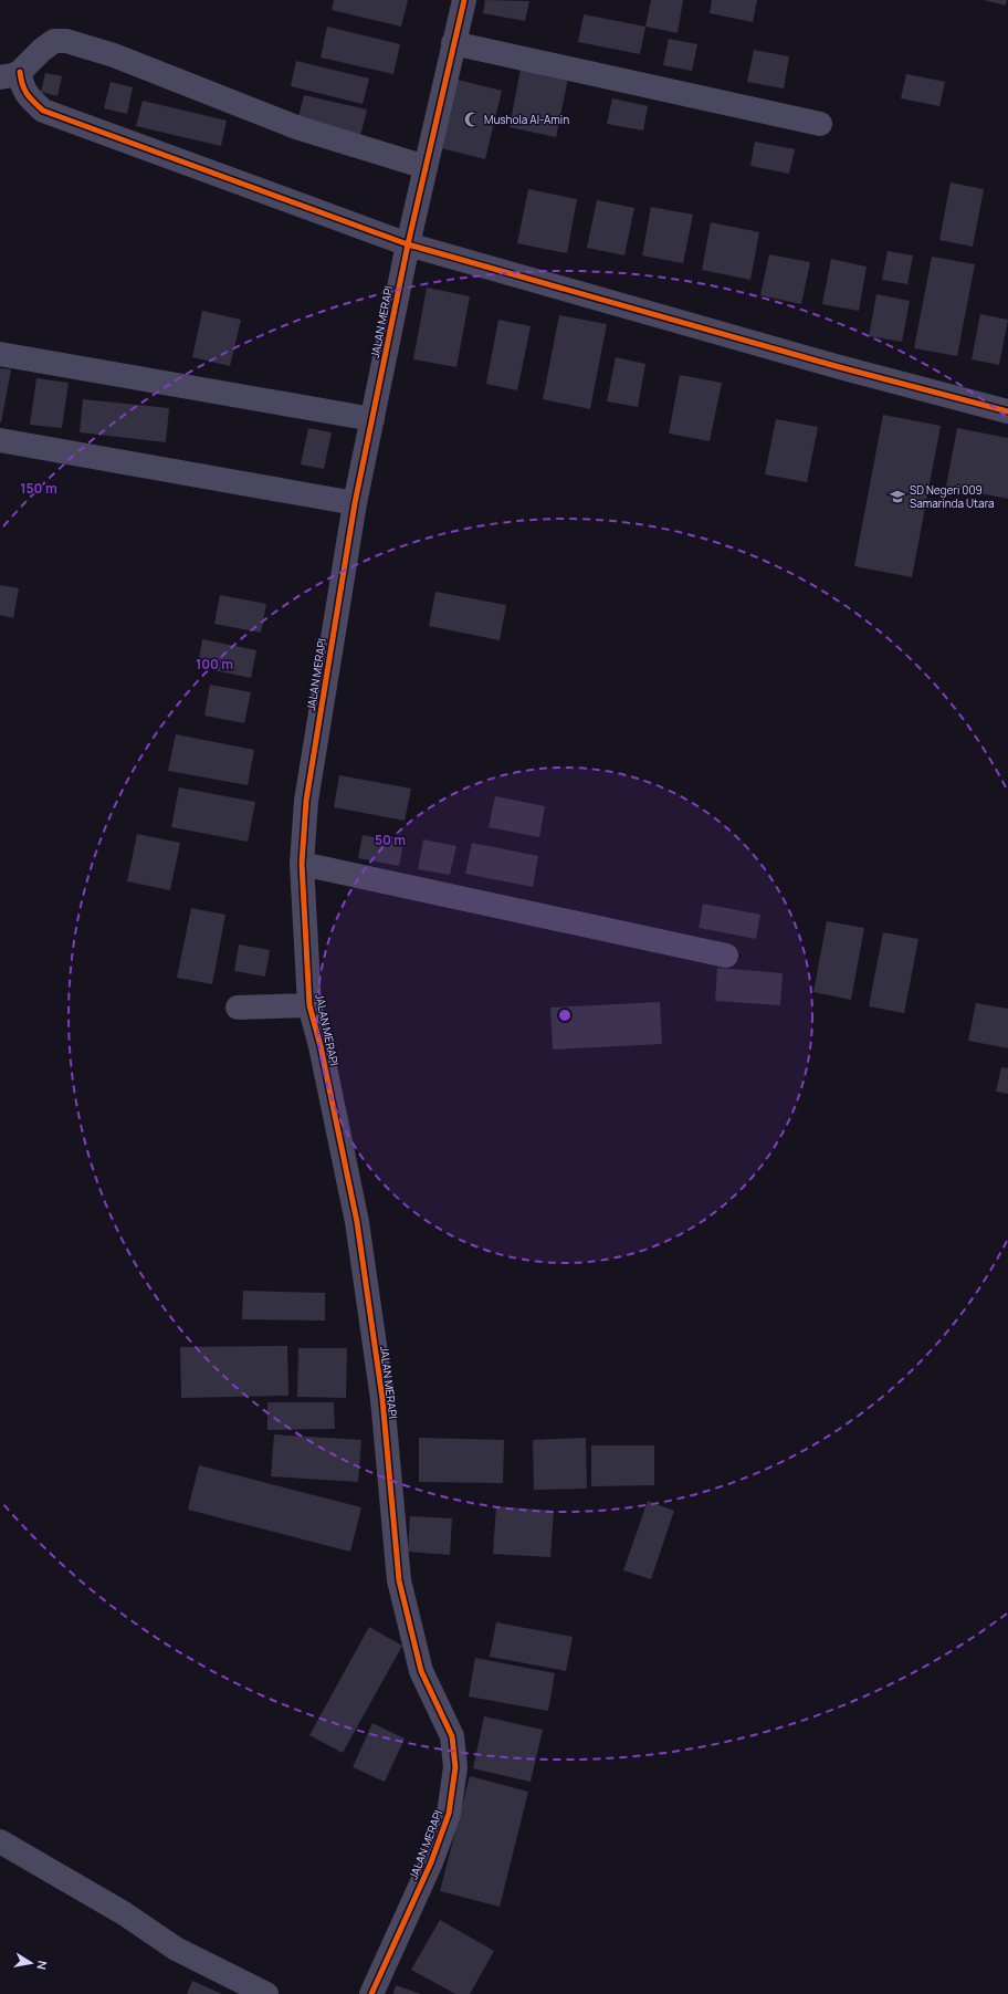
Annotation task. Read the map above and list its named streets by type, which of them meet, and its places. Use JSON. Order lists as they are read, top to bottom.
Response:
{
  "streets": {
    "street": ["JALAN MERAPI"]
  },
  "places": {
    "mosque": ["Mushola Al-Amin"],
    "school or university": ["SD Negeri 009 Samarinda Utara"]
  },
  "north": "right",
  "rings": ["150 m", "100 m", "50 m"]
}
